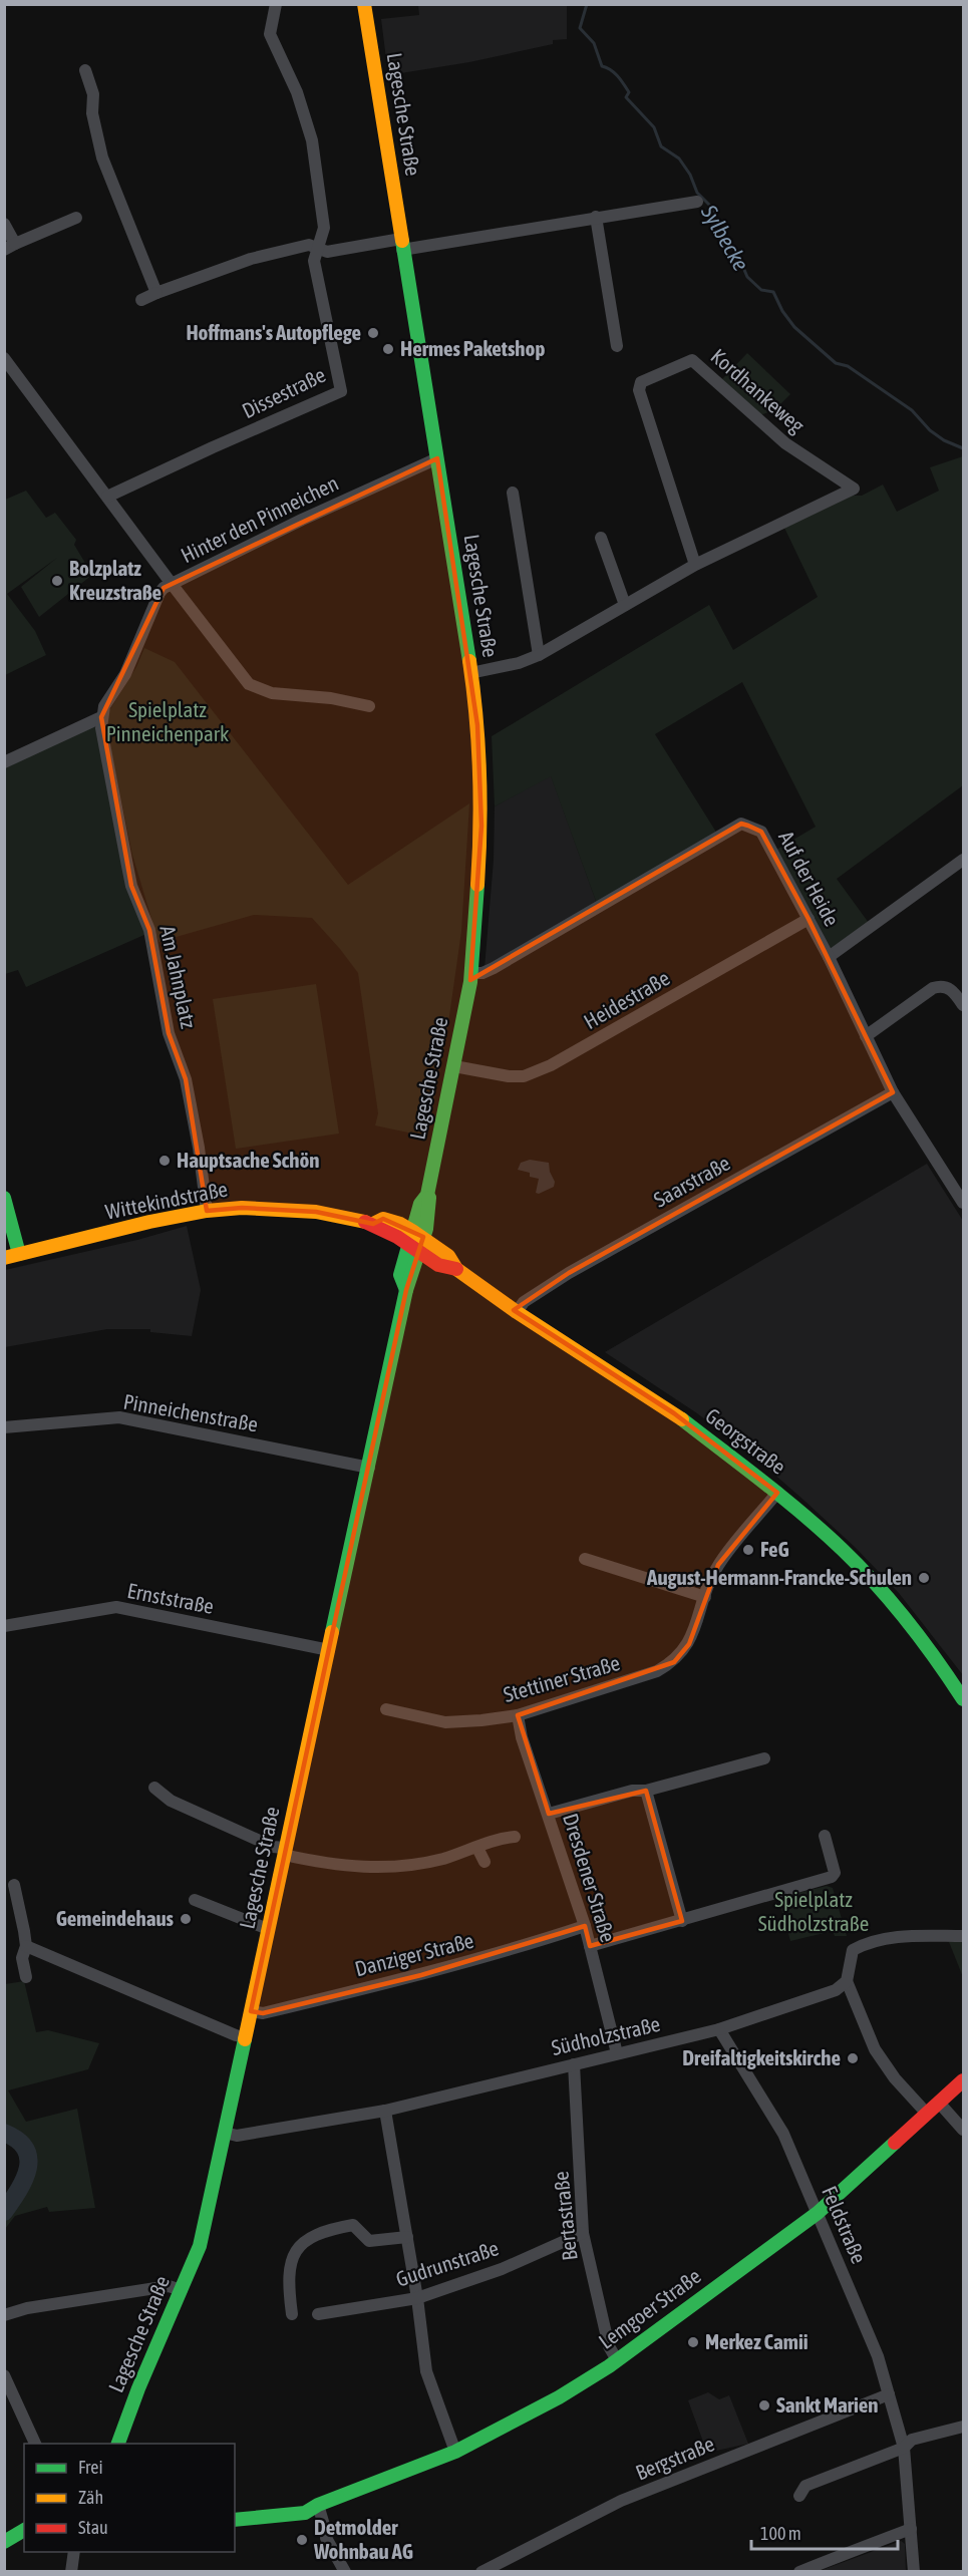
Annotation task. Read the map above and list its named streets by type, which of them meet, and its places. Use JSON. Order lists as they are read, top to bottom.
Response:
{
  "streets": {
    "street": [
      "Lagesche Straße",
      "Kordhankeweg",
      "Dissestraße",
      "Hinter den Pinneichen",
      "Auf der Heide",
      "Am Jahnplatz",
      "Heidestraße",
      "Saarstraße",
      "Wittekindstraße",
      "Pinneichenstraße",
      "Georgstraße",
      "Ernststraße",
      "Stettiner Straße",
      "Dresdener Straße",
      "Danziger Straße",
      "Südholzstraße",
      "Bertastraße",
      "Feldstraße",
      "Gudrunstraße",
      "Lemgoer Straße",
      "Bergstraße"
    ]
  },
  "crossings": [
    ["Lagesche Straße", "Hinter den Pinneichen"],
    ["Lagesche Straße", "Auf der Heide"],
    ["Lagesche Straße", "Heidestraße"],
    ["Lagesche Straße", "Wittekindstraße"],
    ["Lagesche Straße", "Pinneichenstraße"],
    ["Lagesche Straße", "Georgstraße"],
    ["Lagesche Straße", "Ernststraße"],
    ["Lagesche Straße", "Danziger Straße"],
    ["Lagesche Straße", "Südholzstraße"],
    ["Hinter den Pinneichen", "Am Jahnplatz"],
    ["Auf der Heide", "Heidestraße"],
    ["Auf der Heide", "Saarstraße"],
    ["Am Jahnplatz", "Wittekindstraße"],
    ["Saarstraße", "Georgstraße"],
    ["Wittekindstraße", "Georgstraße"],
    ["Georgstraße", "Stettiner Straße"],
    ["Stettiner Straße", "Dresdener Straße"],
    ["Dresdener Straße", "Danziger Straße"],
    ["Dresdener Straße", "Südholzstraße"],
    ["Südholzstraße", "Bertastraße"],
    ["Südholzstraße", "Feldstraße"],
    ["Bertastraße", "Gudrunstraße"],
    ["Bertastraße", "Lemgoer Straße"],
    ["Feldstraße", "Lemgoer Straße"],
    ["Feldstraße", "Bergstraße"]
  ],
  "water": ["Sylbecke"],
  "parks": ["Spielplatz Pinneichenpark", "Spielplatz Südholzstraße"],
  "places": [
    "Hoffmans's Autopflege",
    "Hermes Paketshop",
    "Bolzplatz Kreuzstraße",
    "Hauptsache Schön",
    "FeG",
    "August-Hermann-Francke-Schulen",
    "Gemeindehaus",
    "Dreifaltigkeitskirche",
    "Merkez Camii",
    "Sankt Marien",
    "Detmolder Wohnbau AG"
  ],
  "legend": ["Frei", "Zäh", "Stau"],
  "scale_bar": "100 m"
}
